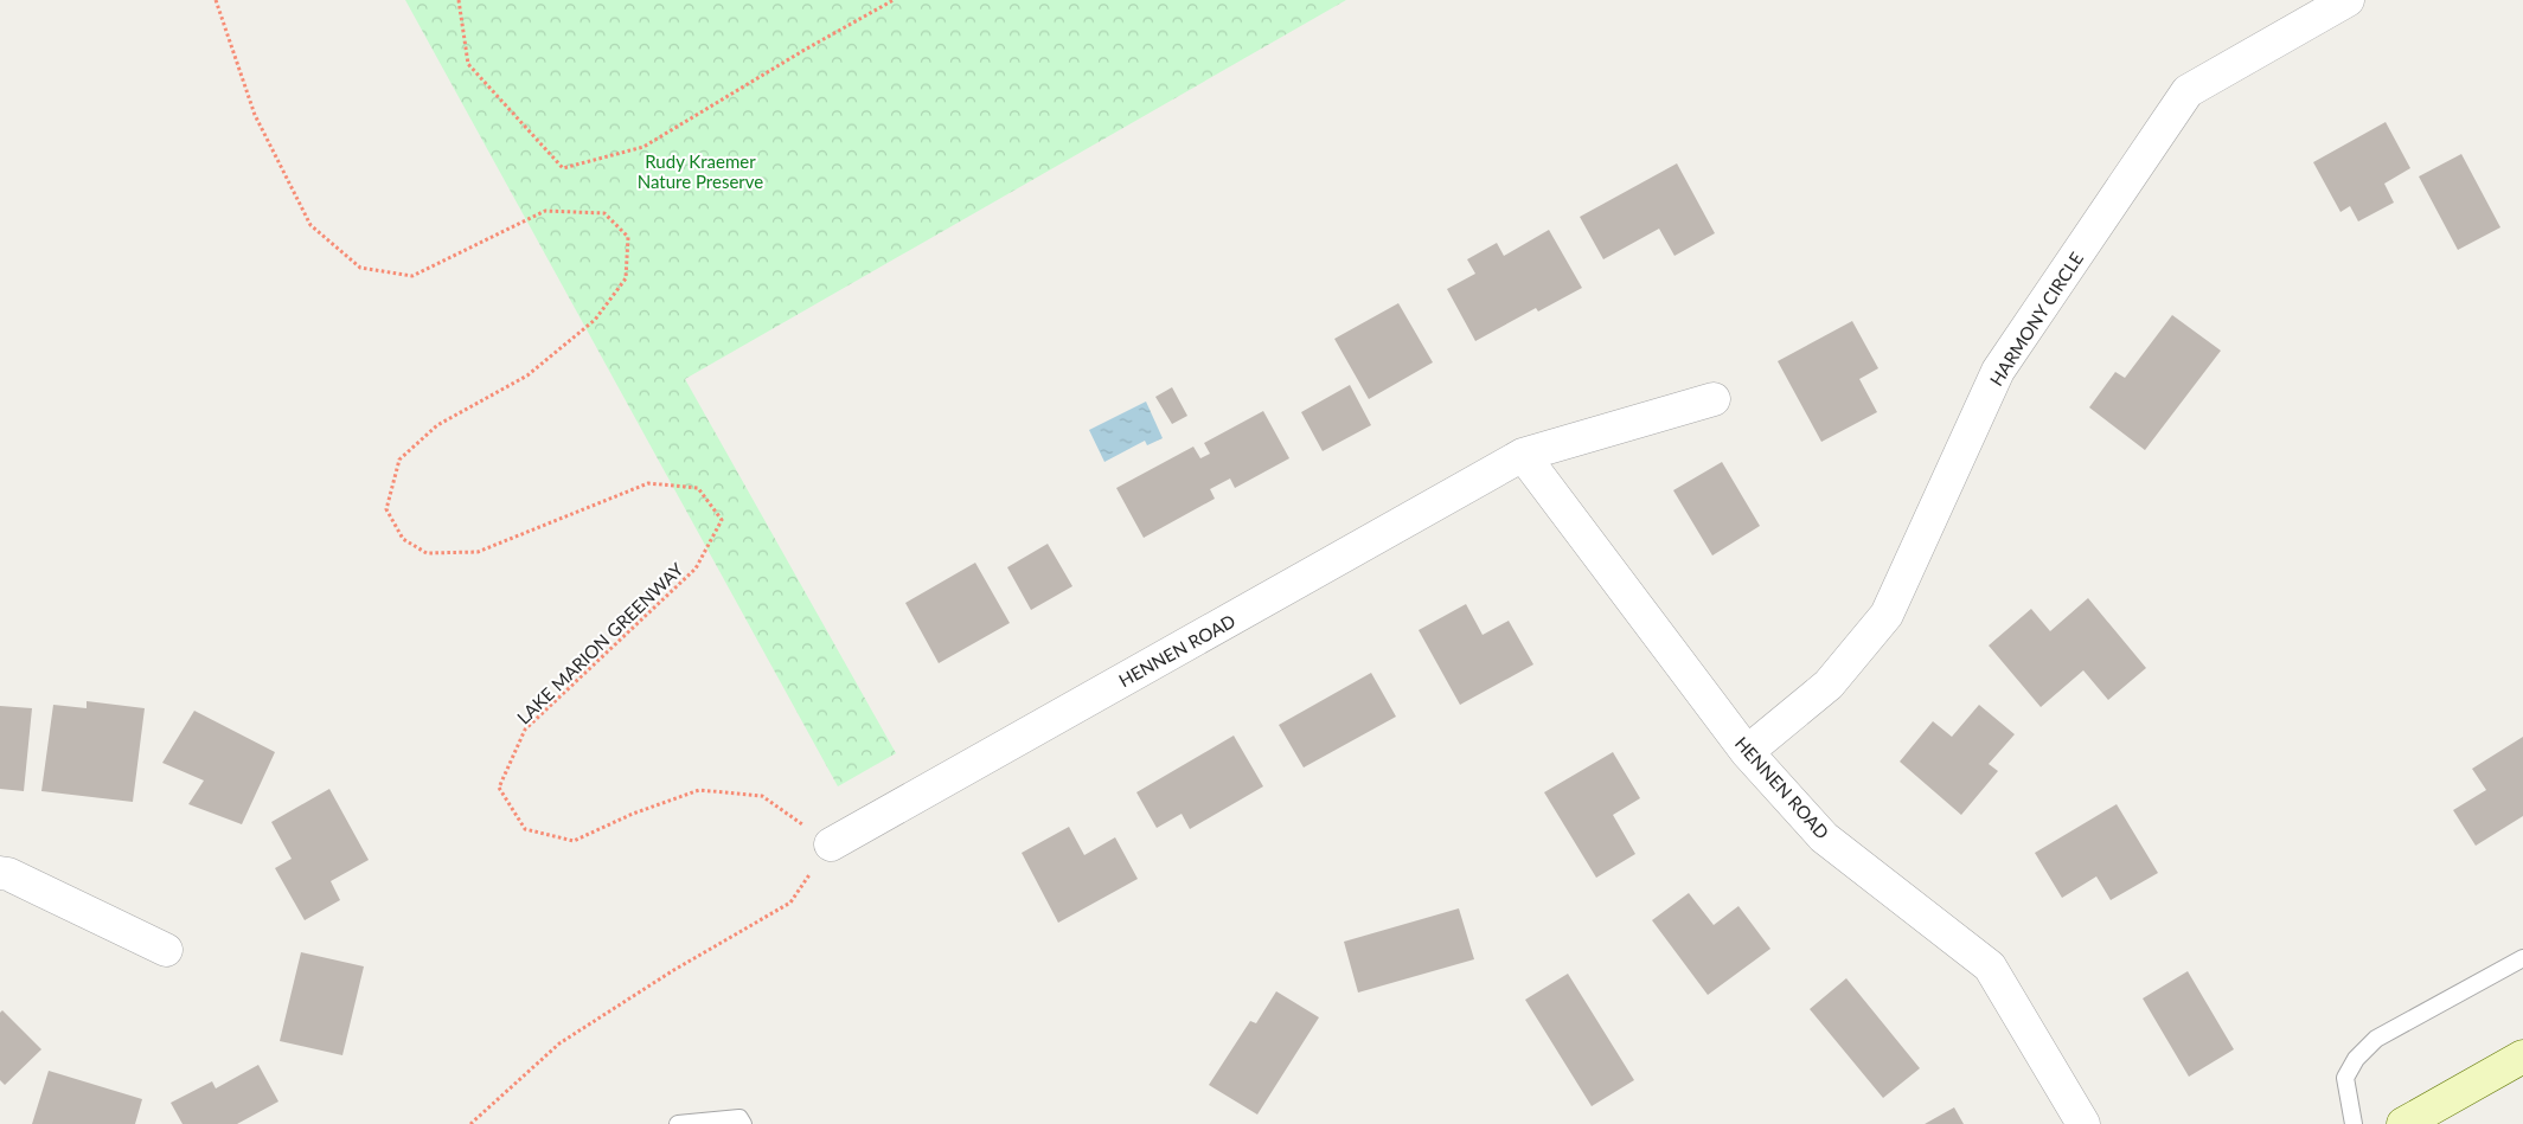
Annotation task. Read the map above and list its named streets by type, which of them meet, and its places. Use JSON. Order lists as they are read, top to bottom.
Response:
{
  "streets": {
    "street": ["HARMONY CIRCLE", "HENNEN ROAD"],
    "path": ["LAKE MARION GREENWAY"]
  },
  "crossings": [
    ["HARMONY CIRCLE", "HENNEN ROAD"],
    ["LAKE MARION GREENWAY", "HENNEN ROAD"]
  ],
  "parks": ["Rudy Kraemer Nature Preserve"]
}
